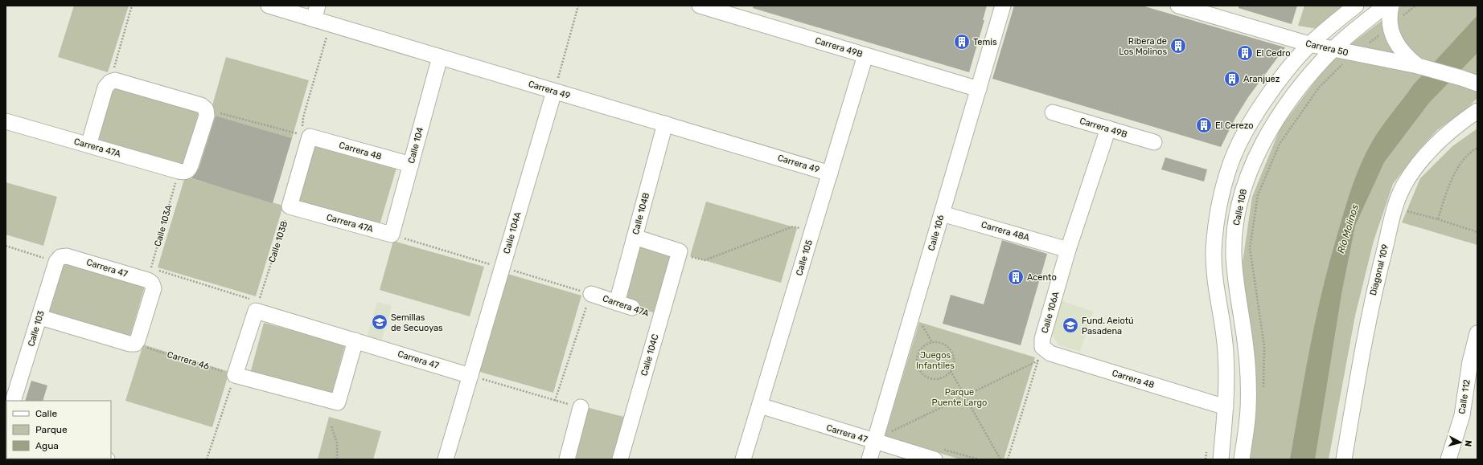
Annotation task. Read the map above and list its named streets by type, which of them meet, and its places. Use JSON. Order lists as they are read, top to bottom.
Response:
{
  "streets": {
    "street": [
      "Carrera 49B",
      "Carrera 50",
      "Carrera 49",
      "Calle 104",
      "Carrera 47A",
      "Carrera 48",
      "Calle 108",
      "Calle 104B",
      "Carrera 48A",
      "Calle 104A",
      "Calle 106",
      "Calle 105",
      "Carrera 47",
      "Diagonal 109",
      "Calle 106A",
      "Calle 103",
      "Calle 104C",
      "Calle 112"
    ],
    "path": ["Calle 103A", "Calle 103B", "Carrera 46"]
  },
  "crossings": [
    ["Carrera 49B", "Calle 106"],
    ["Carrera 49B", "Calle 105"],
    ["Carrera 49B", "Calle 106A"],
    ["Carrera 50", "Calle 108"],
    ["Carrera 49", "Calle 104"],
    ["Carrera 49", "Calle 104B"],
    ["Carrera 49", "Calle 104A"],
    ["Carrera 49", "Calle 105"],
    ["Calle 104", "Carrera 47A"],
    ["Calle 104", "Carrera 48"],
    ["Carrera 47A", "Calle 104B"],
    ["Carrera 47A", "Calle 103A"],
    ["Carrera 47A", "Calle 103B"],
    ["Carrera 48", "Calle 106A"],
    ["Calle 104B", "Calle 104C"],
    ["Calle 103A", "Carrera 47"],
    ["Carrera 48A", "Calle 106"],
    ["Carrera 48A", "Calle 106A"],
    ["Calle 104A", "Carrera 47"],
    ["Calle 106", "Carrera 47"],
    ["Calle 103B", "Carrera 47"],
    ["Calle 105", "Carrera 47"],
    ["Carrera 47", "Calle 103"]
  ],
  "water": ["Río Molinos"],
  "parks": ["Juegos Infantiles", "Parque Puente Largo"],
  "places": {
    "building": [
      "Temis",
      "Ribera de Los Molinos",
      "El Cedro",
      "Aranjuez",
      "El Cerezo",
      "Acento"
    ],
    "school or university": ["Semillas de Secuoyas", "Fund. Aeiotú Pasadena"]
  },
  "legend": ["Calle", "Parque", "Agua"],
  "north": "right"
}
